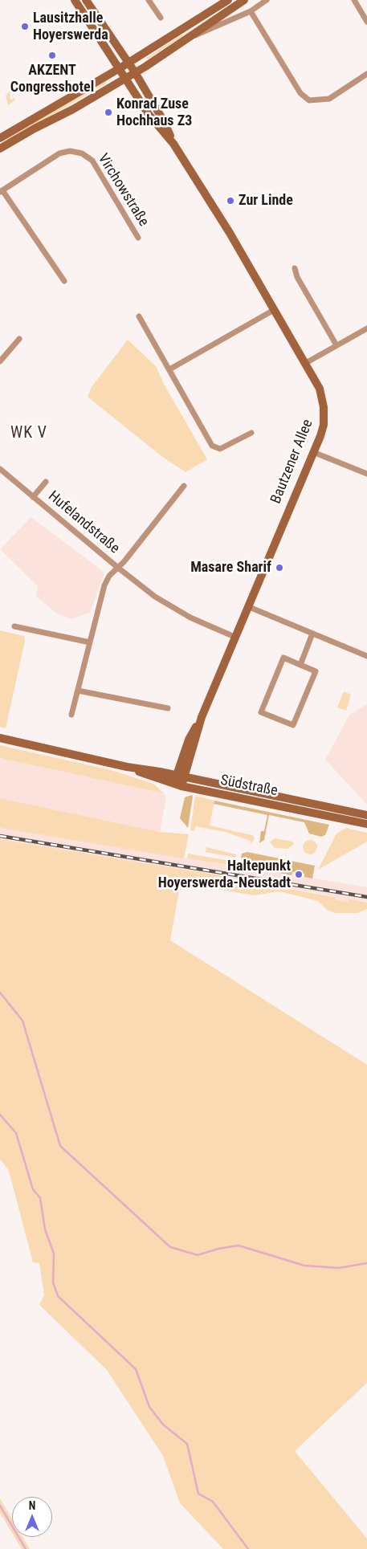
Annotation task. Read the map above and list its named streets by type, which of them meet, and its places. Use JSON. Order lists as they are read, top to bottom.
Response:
{
  "streets": {
    "street": [
      "Virchowstraße",
      "Bautzener Allee",
      "Hufelandstraße",
      "Südstraße"
    ]
  },
  "crossings": [
    ["Bautzener Allee", "Hufelandstraße"],
    ["Bautzener Allee", "Südstraße"]
  ],
  "districts": ["WK V"],
  "places": [
    "Lausitzhalle Hoyerswerda",
    "AKZENT Congresshotel",
    "Konrad Zuse Hochhaus Z3",
    "Zur Linde",
    "Masare Sharif",
    "Haltepunkt Hoyerswerda-Neustadt"
  ],
  "north": "top"
}
